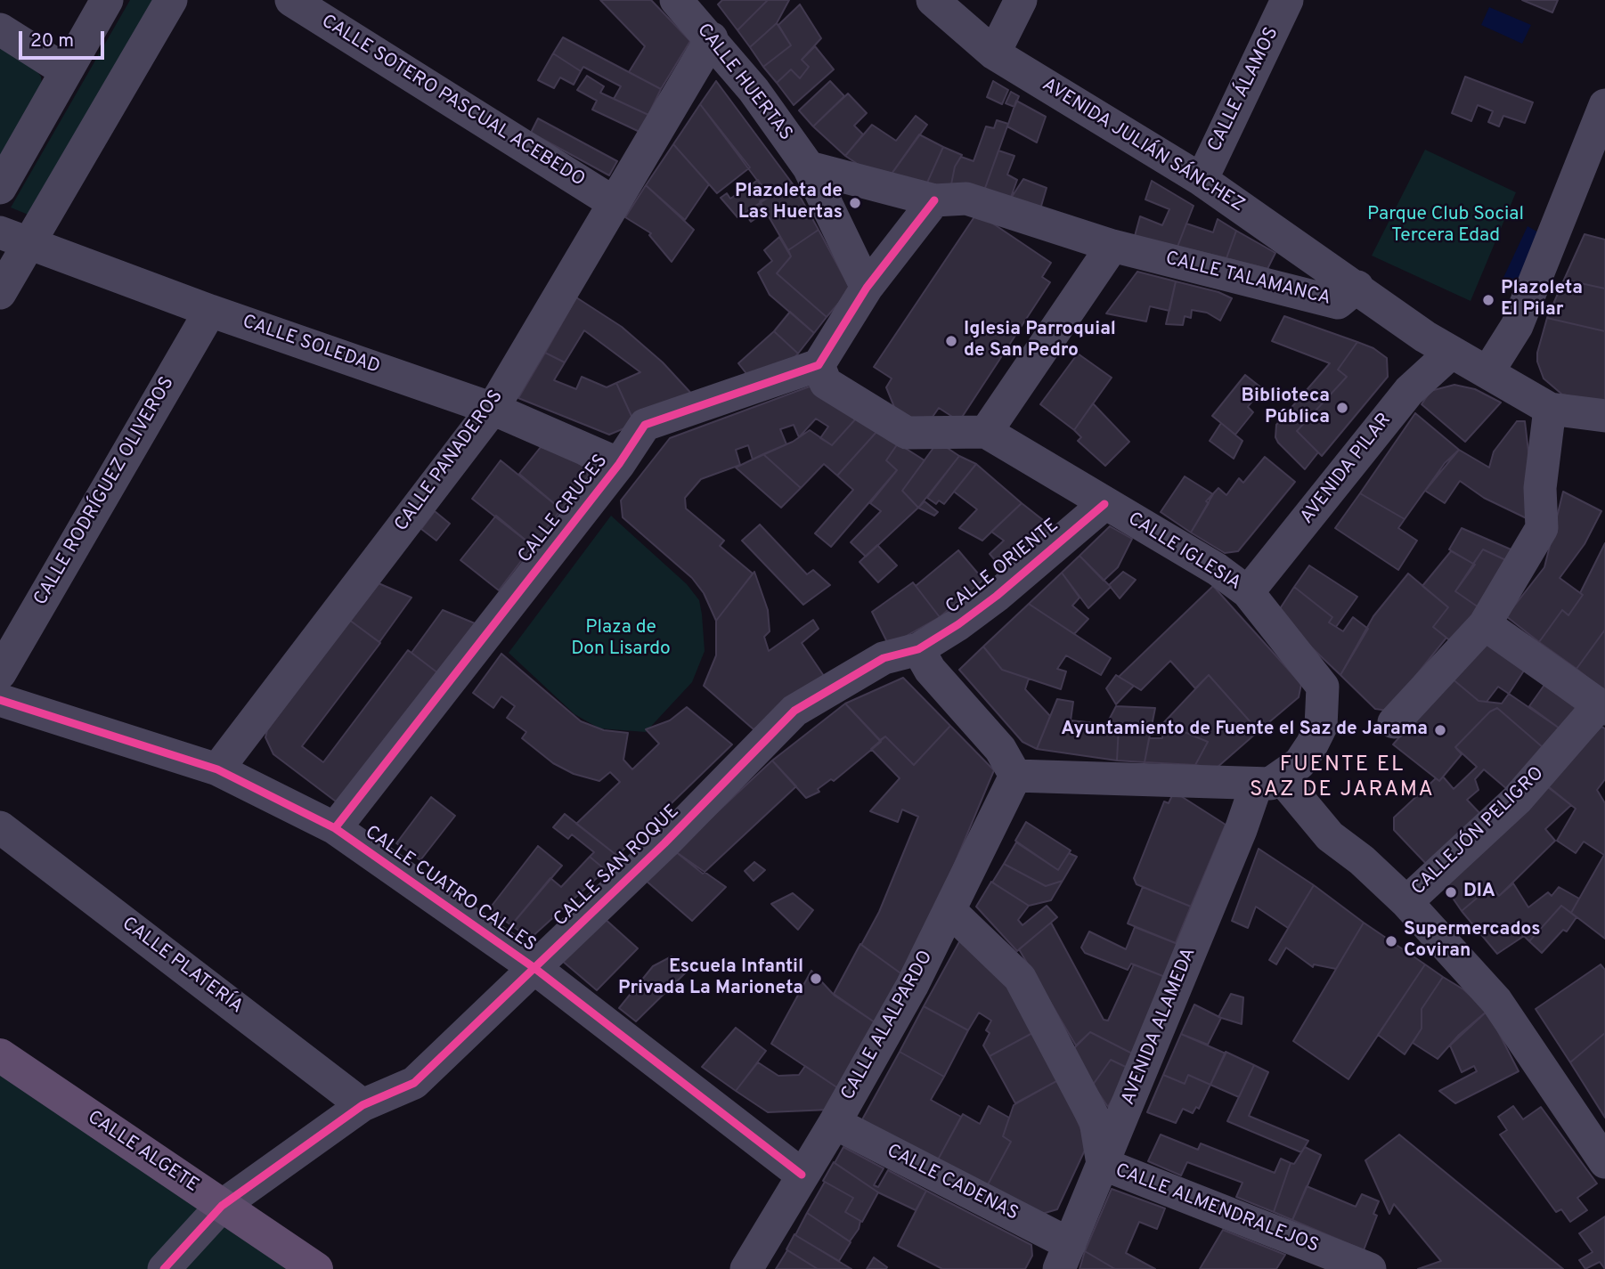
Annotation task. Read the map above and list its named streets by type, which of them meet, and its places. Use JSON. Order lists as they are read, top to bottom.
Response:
{
  "streets": {
    "main road": ["CALLE ALGETE"],
    "street": [
      "CALLE HUERTAS",
      "CALLE ÁLAMOS",
      "CALLE SOTERO PASCUAL ACEBEDO",
      "AVENIDA JULIÁN SÁNCHEZ",
      "CALLE TALAMANCA",
      "CALLE SOLEDAD",
      "CALLE PANADEROS",
      "AVENIDA PILAR",
      "CALLE RODRÍGUEZ OLIVEROS",
      "CALLE CRUCES",
      "CALLE IGLESIA",
      "CALLE ORIENTE",
      "CALLEJÓN PELIGRO",
      "CALLE SAN ROQUE",
      "CALLE CUATRO CALLES",
      "CALLE PLATERÍA",
      "CALLE ALALPARDO",
      "AVENIDA ALAMEDA",
      "CALLE CADENAS",
      "CALLE ALMENDRALEJOS"
    ]
  },
  "crossings": [
    ["CALLE HUERTAS", "CALLE PANADEROS"],
    ["CALLE ÁLAMOS", "AVENIDA JULIÁN SÁNCHEZ"],
    ["CALLE SOTERO PASCUAL ACEBEDO", "CALLE PANADEROS"],
    ["AVENIDA JULIÁN SÁNCHEZ", "CALLE TALAMANCA"],
    ["CALLE TALAMANCA", "AVENIDA PILAR"],
    ["CALLE SOLEDAD", "CALLE PANADEROS"],
    ["CALLE SOLEDAD", "CALLE RODRÍGUEZ OLIVEROS"],
    ["CALLE SOLEDAD", "CALLE CRUCES"],
    ["CALLE PANADEROS", "CALLE CUATRO CALLES"],
    ["AVENIDA PILAR", "CALLE IGLESIA"],
    ["CALLE CRUCES", "CALLE CUATRO CALLES"],
    ["CALLE IGLESIA", "CALLE ORIENTE"],
    ["CALLE IGLESIA", "AVENIDA ALAMEDA"],
    ["CALLE ORIENTE", "CALLE SAN ROQUE"],
    ["CALLE SAN ROQUE", "CALLE CUATRO CALLES"],
    ["CALLE SAN ROQUE", "CALLE PLATERÍA"],
    ["CALLE SAN ROQUE", "CALLE ALGETE"],
    ["CALLE CUATRO CALLES", "CALLE ALALPARDO"],
    ["CALLE ALALPARDO", "CALLE CADENAS"],
    ["CALLE ALALPARDO", "CALLE ALMENDRALEJOS"],
    ["AVENIDA ALAMEDA", "CALLE CADENAS"],
    ["AVENIDA ALAMEDA", "CALLE ALMENDRALEJOS"]
  ],
  "districts": ["FUENTE EL SAZ DE JARAMA"],
  "parks": ["Parque Club Social Tercera Edad", "Plaza de Don Lisardo"],
  "places": [
    "Plazoleta de Las Huertas",
    "Plazoleta El Pilar",
    "Iglesia Parroquial de San Pedro",
    "Biblioteca Pública",
    "Ayuntamiento de Fuente el Saz de Jarama",
    "DIA",
    "Supermercados Coviran",
    "Escuela Infantil Privada La Marioneta"
  ],
  "scale_bar": "20 m"
}
